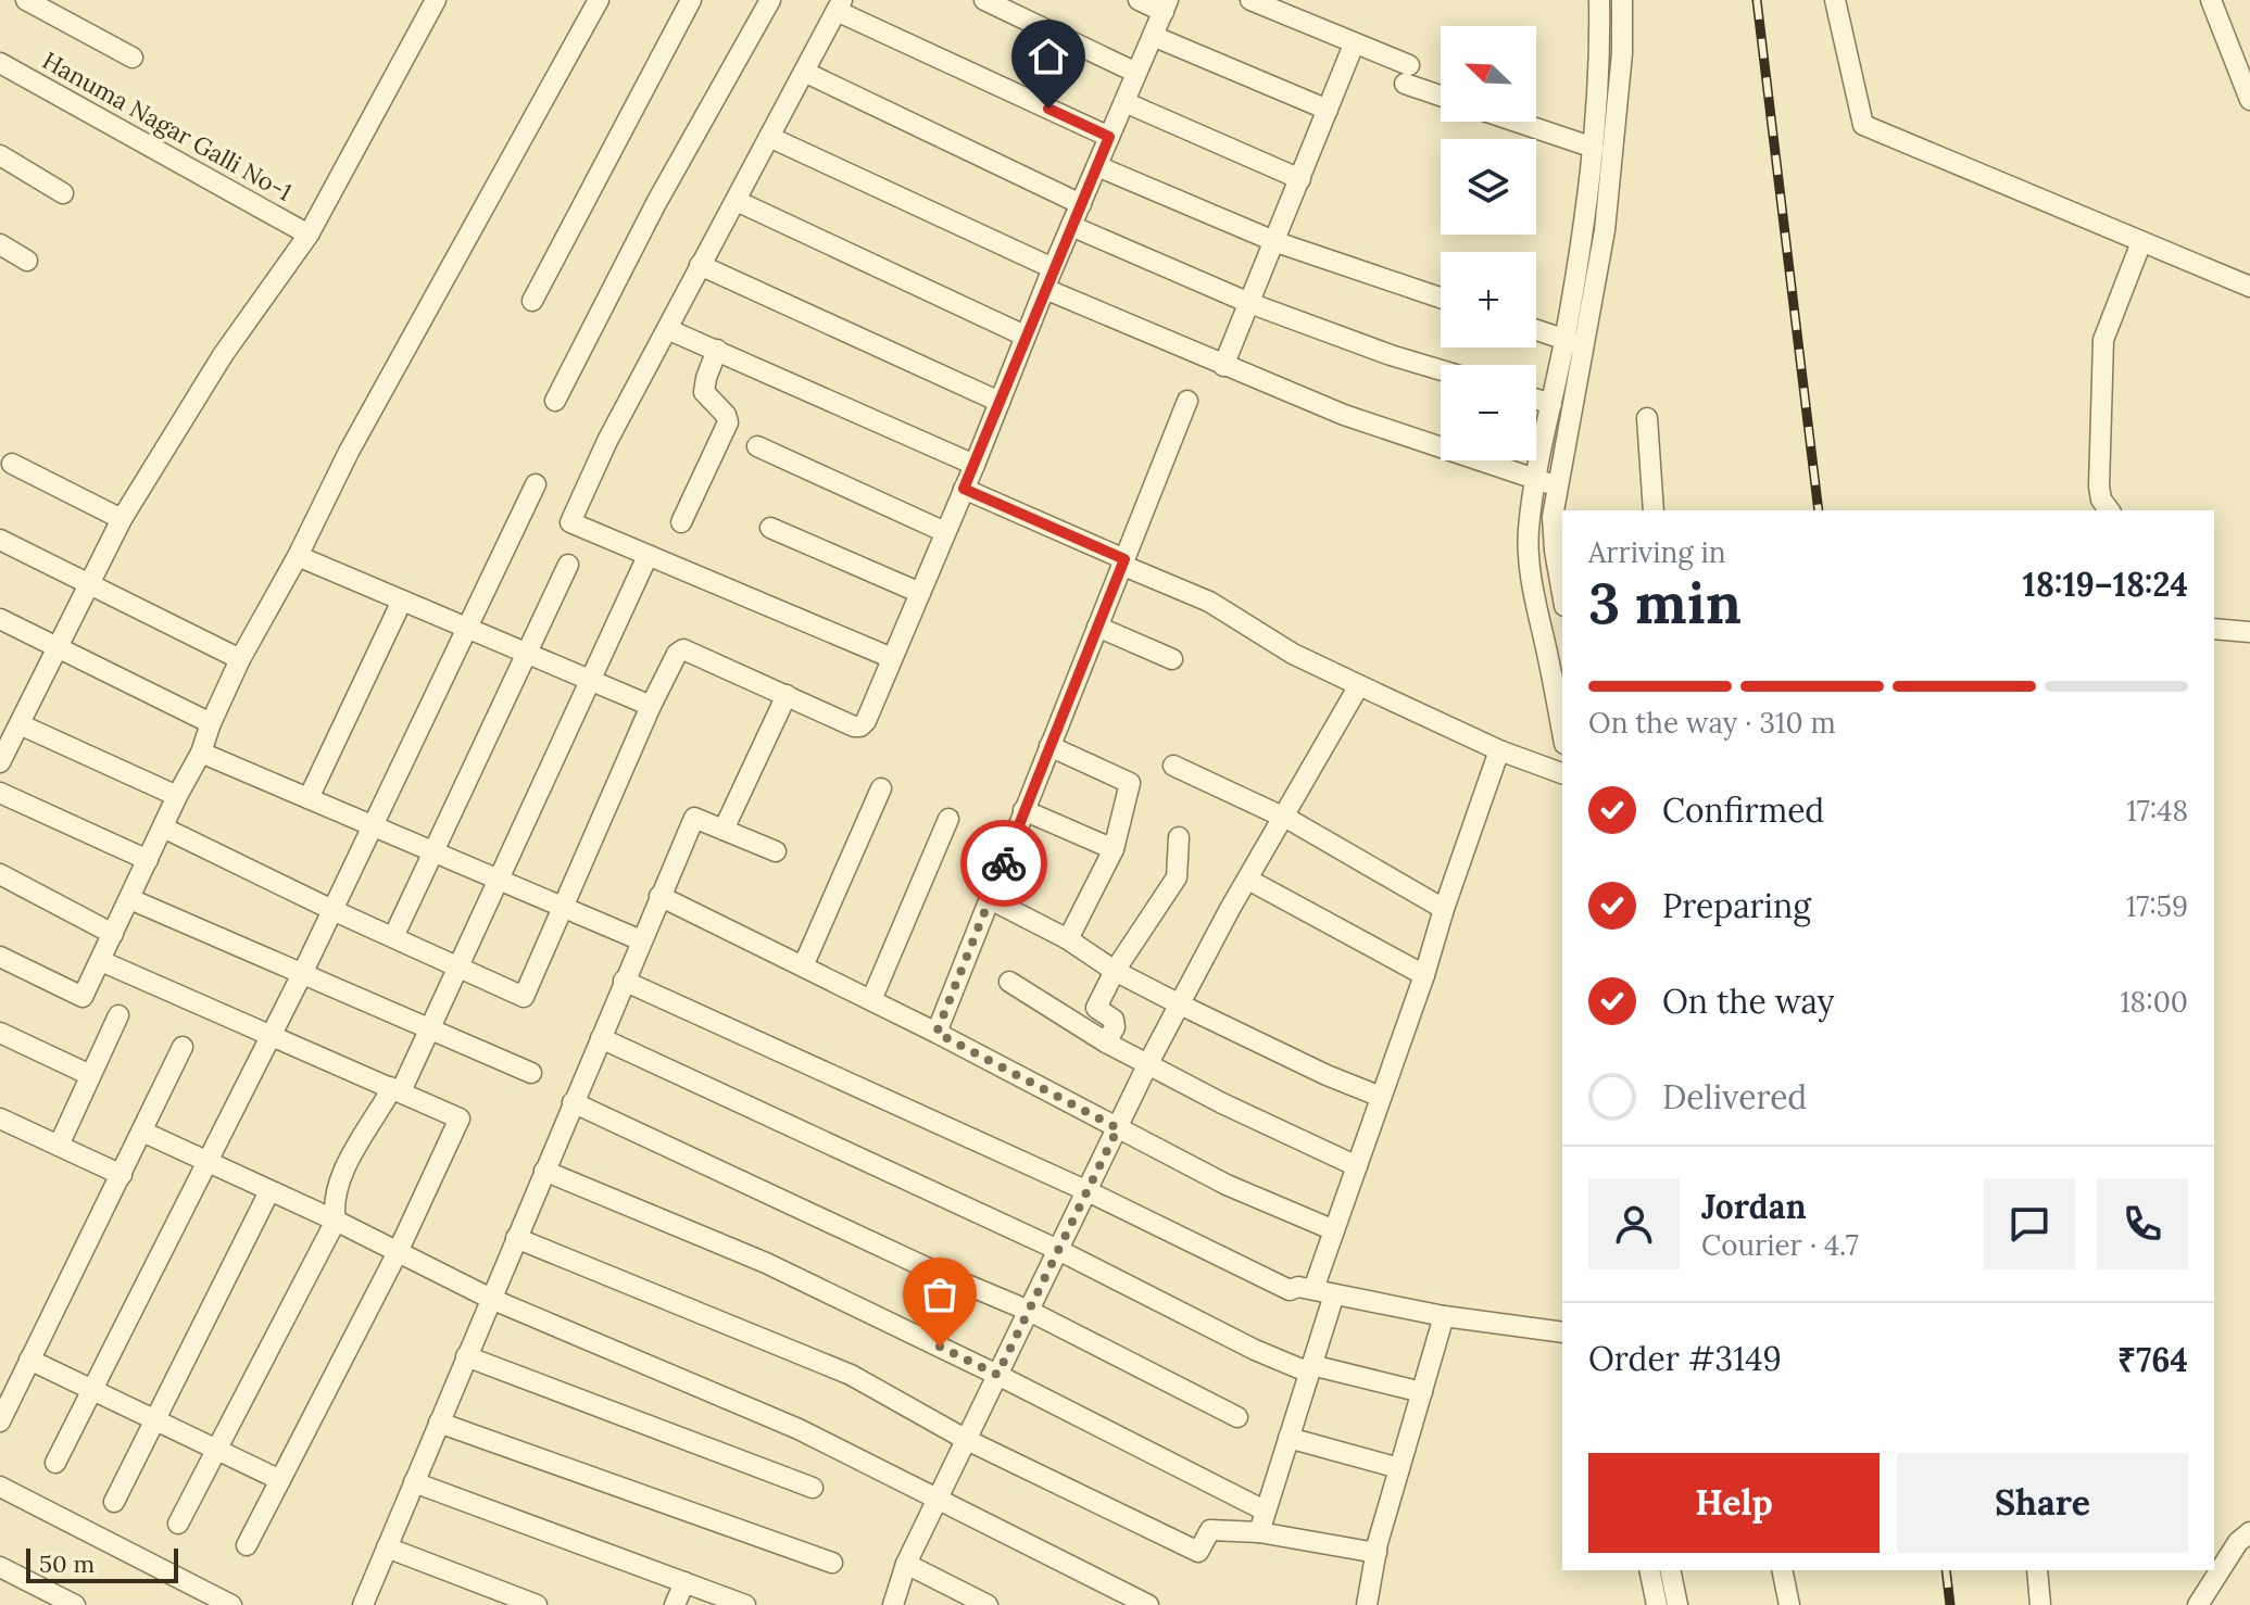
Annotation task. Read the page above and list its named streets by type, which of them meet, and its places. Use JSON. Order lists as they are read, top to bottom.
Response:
{
  "streets": {
    "street": ["Hanuma Nagar Galli No-1"]
  },
  "scale_bar": "50 m",
  "north": "top left",
  "page": {
    "map_buttons": ["+", "−"],
    "heading": ["3 min", "Arriving in", "18:19–18:24"],
    "panel": [
      "Jordan",
      "Courier · 4.7",
      "Order #3149",
      "₹764"
    ],
    "bar": "On the way · 310 m",
    "list": [
      ["Confirmed", "17:48"],
      ["Preparing", "17:59"],
      ["On the way", "18:00"],
      "Delivered"
    ],
    "buttons": ["Help", "Share"],
    "scale": "50 m"
  }
}
